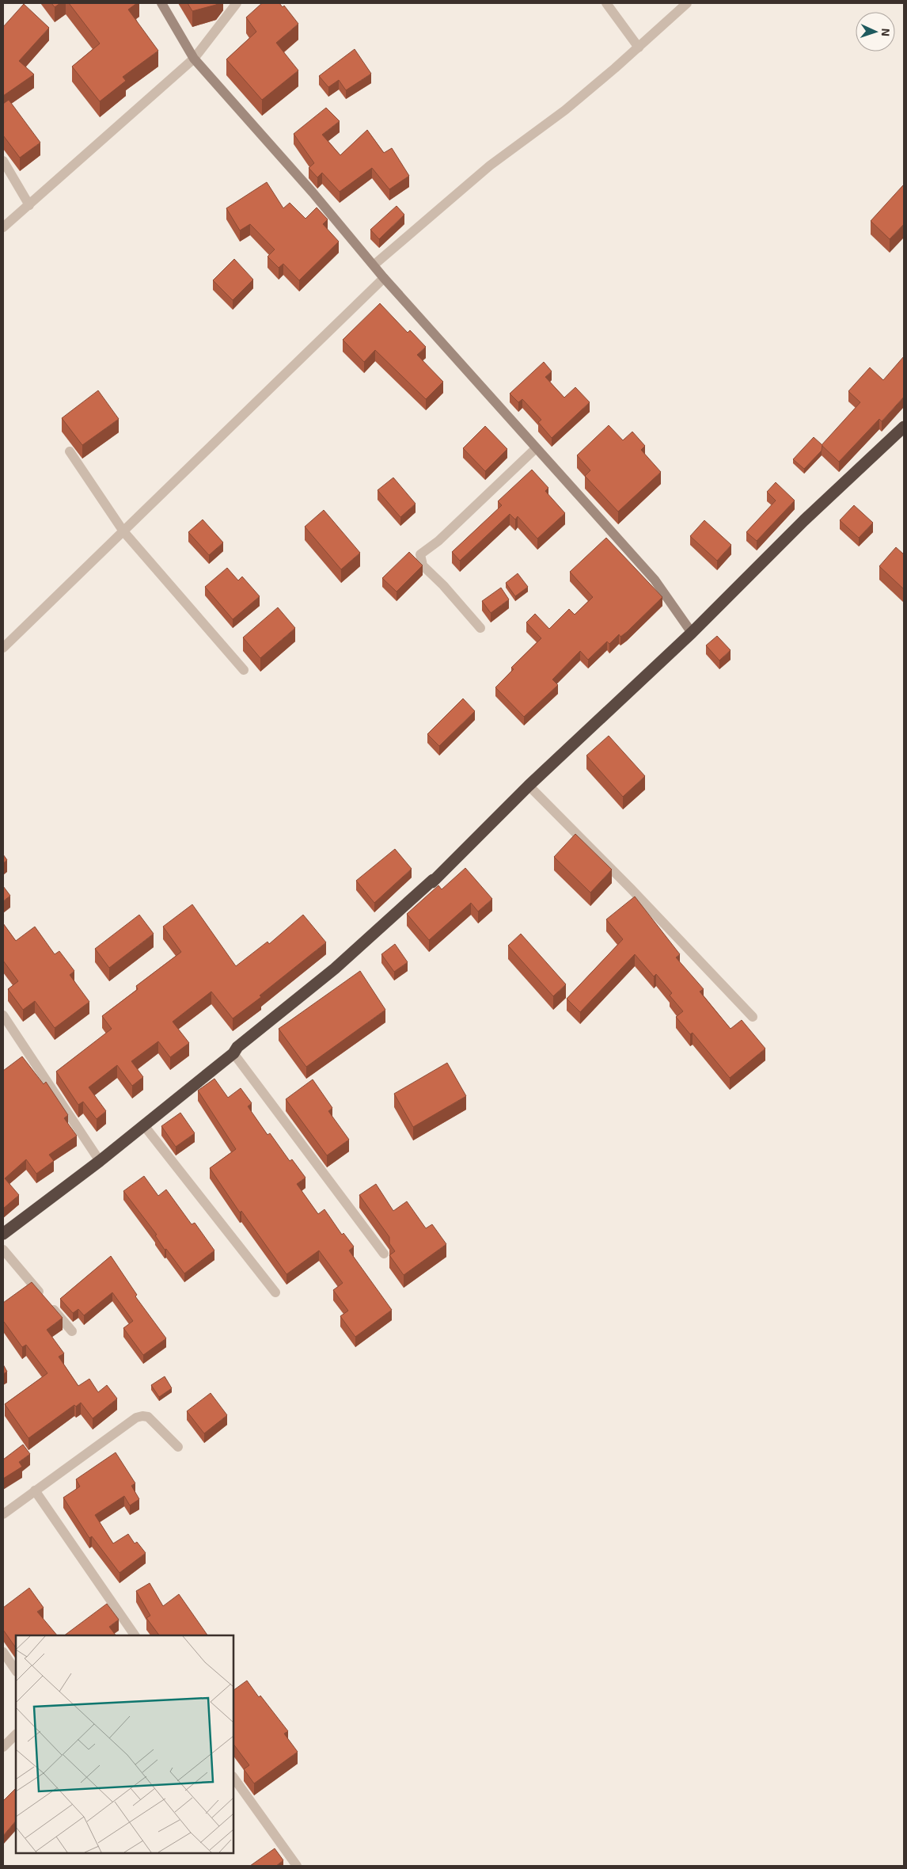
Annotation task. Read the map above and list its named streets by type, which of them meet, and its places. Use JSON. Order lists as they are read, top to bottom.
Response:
{
  "north": "right"
}
